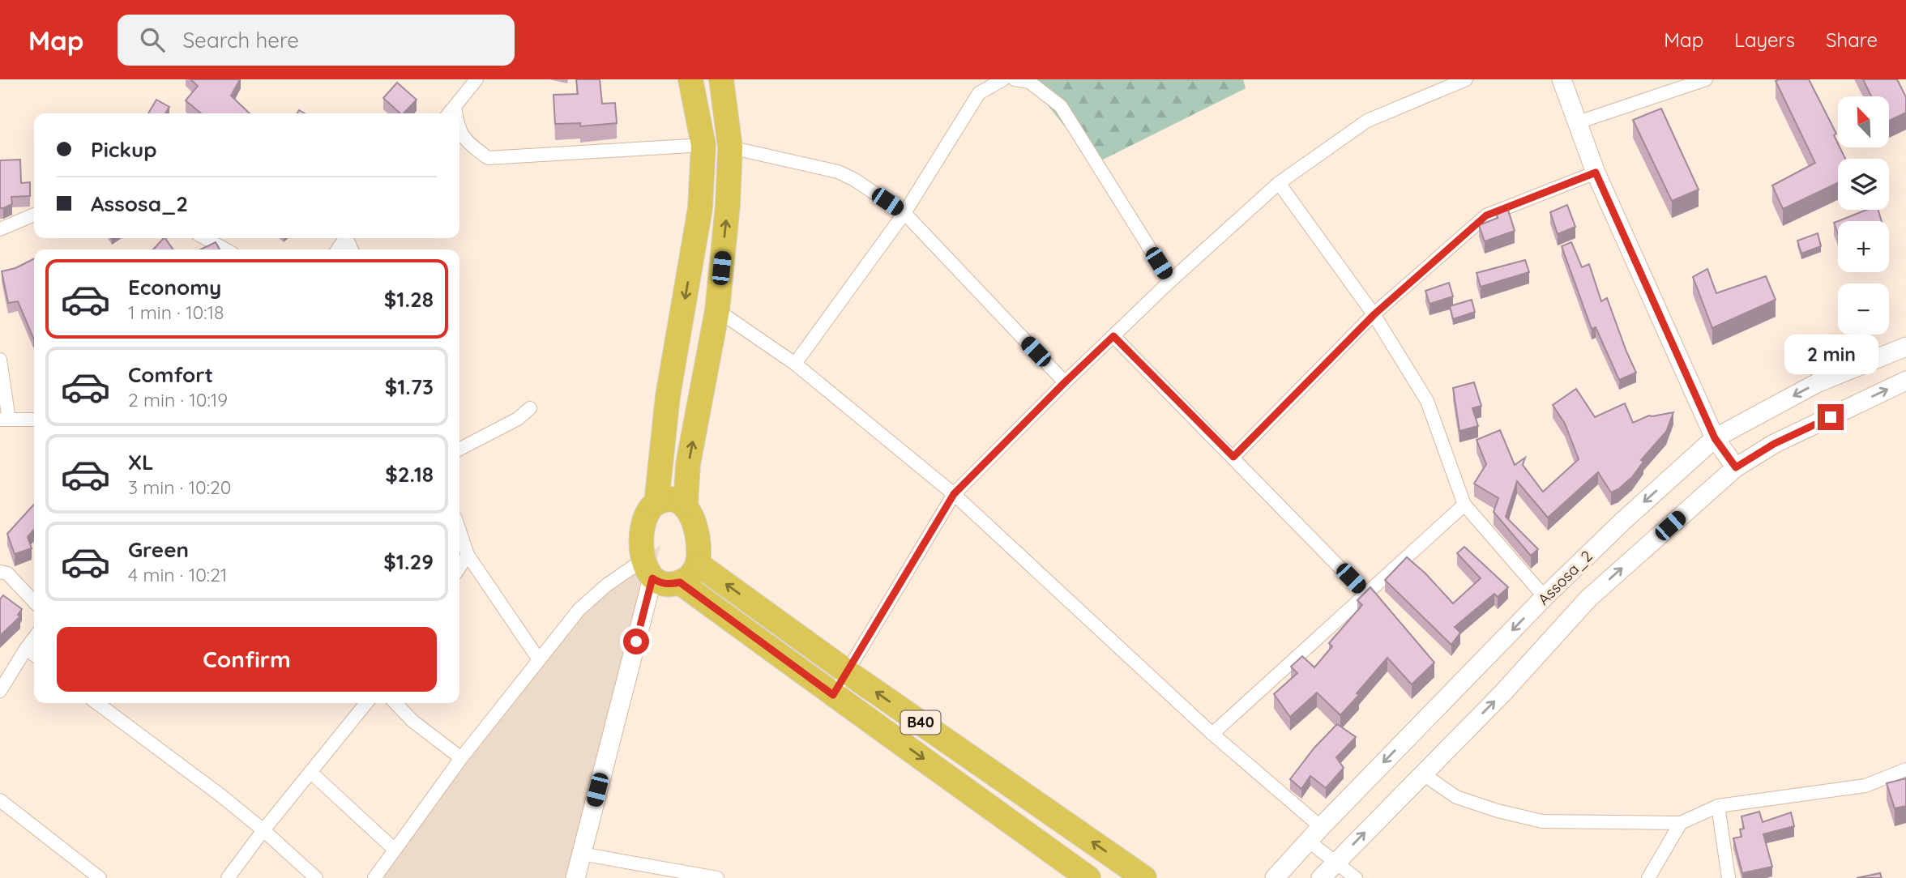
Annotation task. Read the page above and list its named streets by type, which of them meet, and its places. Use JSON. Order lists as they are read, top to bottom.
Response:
{
  "streets": {
    "highway": ["B40"],
    "street": ["Assosa_2"]
  },
  "north": "top left",
  "page": {
    "header": "Map",
    "search": "Search here",
    "nav": ["Map", "Layers", "Share"],
    "map_buttons": ["+", "−"],
    "banner": ["Pickup", "Assosa_2"],
    "list": [
      {
        "name": "Economy",
        "note": "1 min · 10:18",
        "value": "$1.28"
      },
      {
        "name": "Comfort",
        "note": "2 min · 10:19",
        "value": "$1.73"
      },
      {
        "name": "XL",
        "note": "3 min · 10:20",
        "value": "$2.18"
      },
      {
        "name": "Green",
        "note": "4 min · 10:21",
        "value": "$1.29"
      }
    ],
    "bubble": "2 min",
    "buttons": "Confirm"
  }
}
